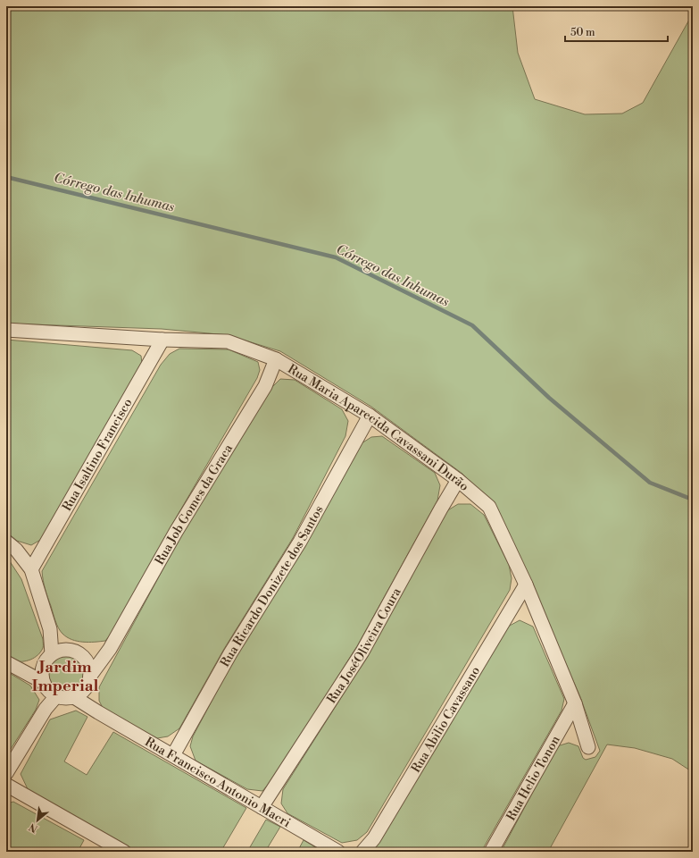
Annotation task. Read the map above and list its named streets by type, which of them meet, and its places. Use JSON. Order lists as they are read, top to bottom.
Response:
{
  "streets": {
    "street": [
      "Rua Maria Aparecida Cavassani Durão",
      "Rua Isaltino Francisco",
      "Rua Job Gomes da Graca",
      "Rua Ricardo Donizete dos Santos",
      "Rua JoséOliveira Coura",
      "Rua Abilio Cavassano",
      "Rua Helio Tonon",
      "Rua Francisco Antonio Macri"
    ]
  },
  "crossings": [
    ["Rua Maria Aparecida Cavassani Durão", "Rua Isaltino Francisco"],
    ["Rua Maria Aparecida Cavassani Durão", "Rua Job Gomes da Graca"],
    ["Rua Maria Aparecida Cavassani Durão", "Rua Ricardo Donizete dos Santos"],
    ["Rua Maria Aparecida Cavassani Durão", "Rua JoséOliveira Coura"],
    ["Rua Maria Aparecida Cavassani Durão", "Rua Abilio Cavassano"],
    ["Rua Maria Aparecida Cavassani Durão", "Rua Helio Tonon"],
    ["Rua Job Gomes da Graca", "Rua Francisco Antonio Macri"],
    ["Rua Ricardo Donizete dos Santos", "Rua Francisco Antonio Macri"],
    ["Rua JoséOliveira Coura", "Rua Francisco Antonio Macri"]
  ],
  "districts": ["Jardim Imperial"],
  "water": ["Córrego das Inhumas"],
  "scale_bar": "50 m",
  "north": "bottom left"
}
